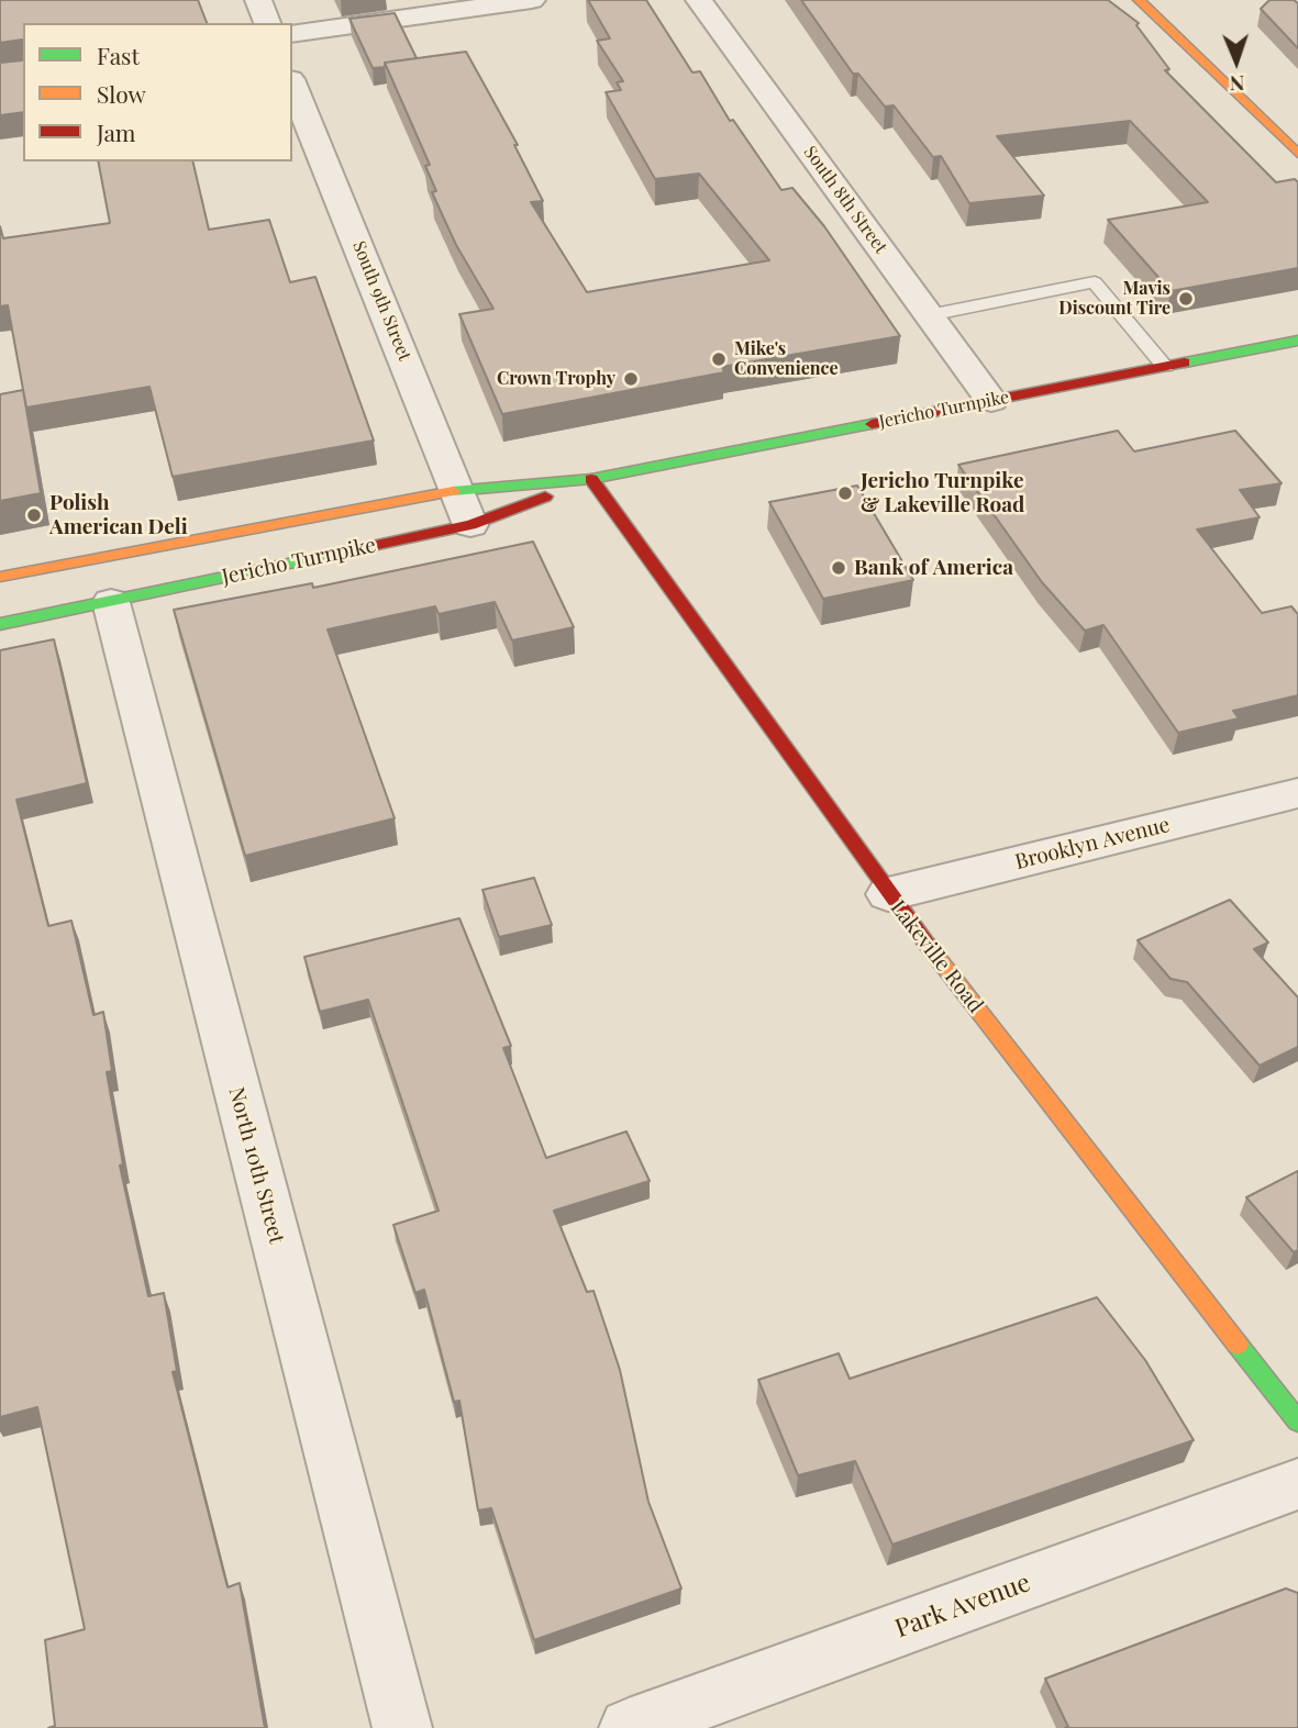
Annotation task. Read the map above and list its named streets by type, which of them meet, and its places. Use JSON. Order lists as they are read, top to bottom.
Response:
{
  "streets": {
    "main road": ["Jericho Turnpike", "Lakeville Road"],
    "street": [
      "South 8th Street",
      "South 9th Street",
      "Brooklyn Avenue",
      "North 10th Street",
      "Park Avenue"
    ]
  },
  "crossings": [
    ["South 8th Street", "Jericho Turnpike"],
    ["South 9th Street", "Jericho Turnpike"],
    ["Jericho Turnpike", "Lakeville Road"],
    ["Jericho Turnpike", "North 10th Street"],
    ["Brooklyn Avenue", "Lakeville Road"]
  ],
  "places": [
    "Mavis Discount Tire",
    "Mike's Convenience",
    "Crown Trophy",
    "Jericho Turnpike & Lakeville Road",
    "Polish American Deli",
    "Bank of America"
  ],
  "legend": ["Fast", "Slow", "Jam"],
  "north": "bottom"
}
